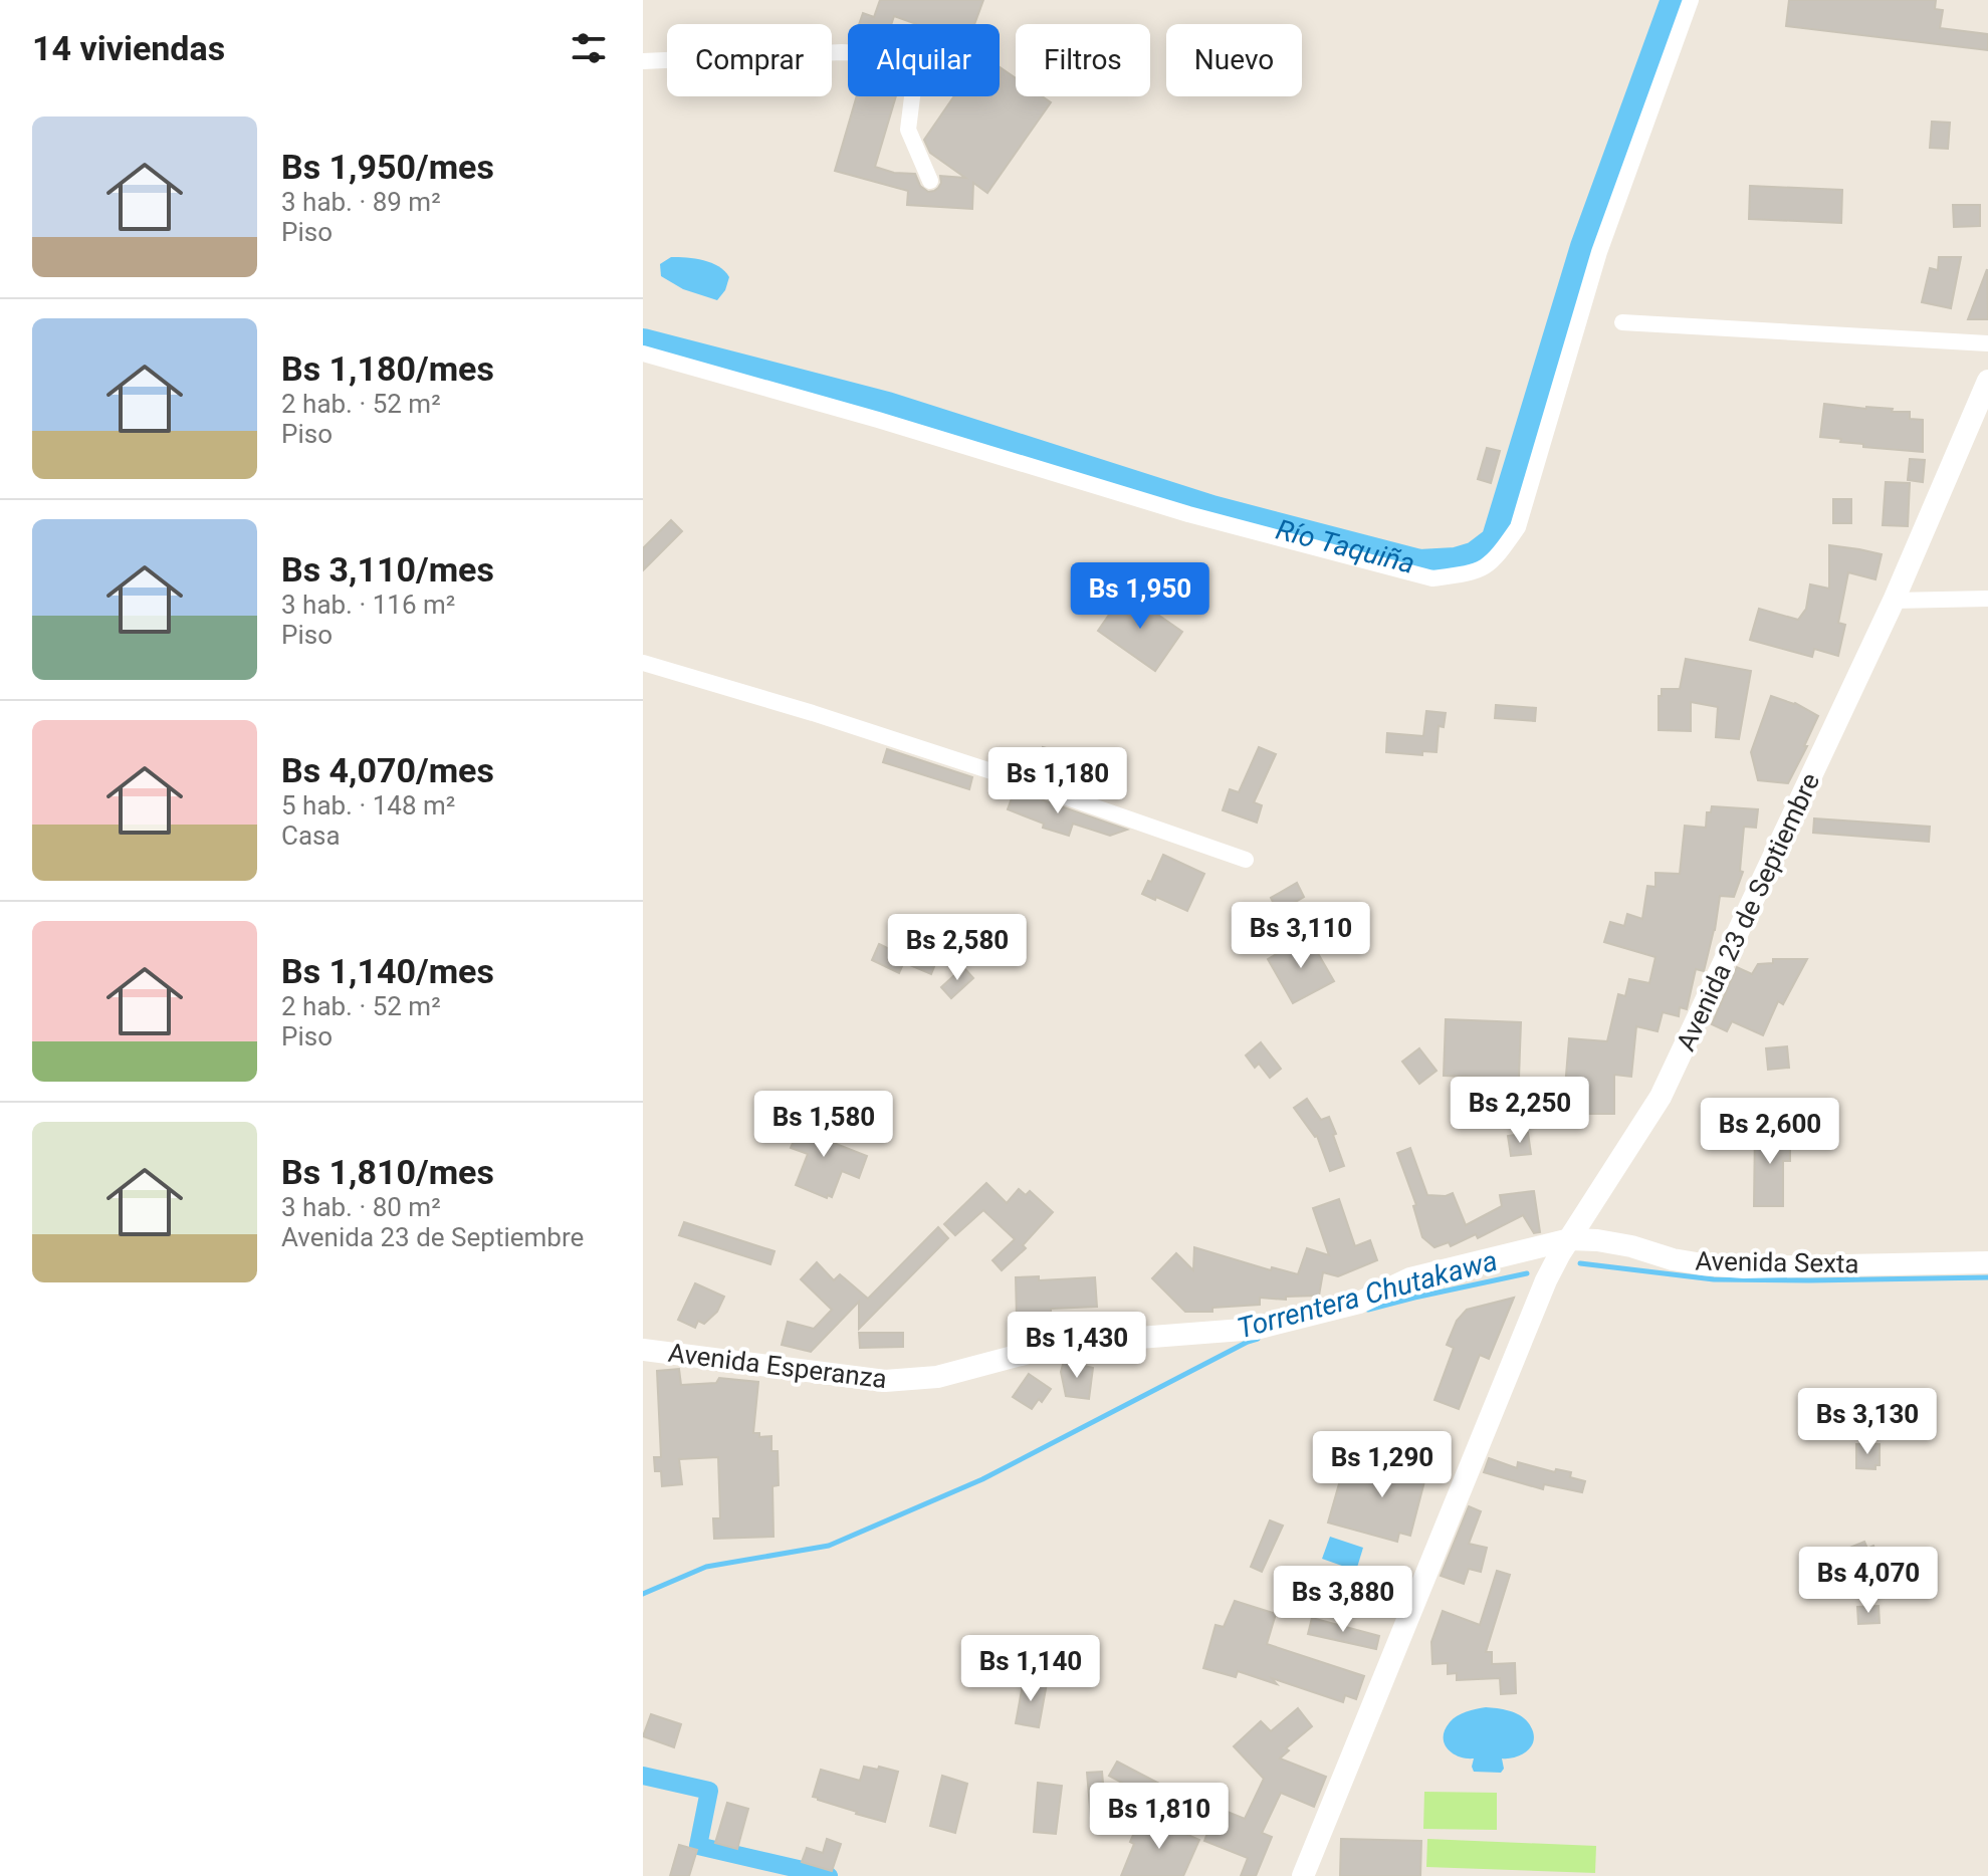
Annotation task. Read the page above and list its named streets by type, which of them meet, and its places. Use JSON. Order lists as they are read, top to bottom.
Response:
{
  "streets": {
    "main road": ["Avenida 23 de Septiembre", "Avenida Sexta", "Avenida Esperanza"]
  },
  "crossings": [
    ["Avenida 23 de Septiembre", "Avenida Sexta"],
    ["Avenida 23 de Septiembre", "Avenida Esperanza"],
    ["Avenida Sexta", "Avenida Esperanza"]
  ],
  "water": ["Río Taquiña", "Torrentera Chutakawa"],
  "page": {
    "heading": "14 viviendas",
    "chip": [
      "Comprar",
      "Alquilar",
      "Filtros",
      "Nuevo"
    ],
    "list": [
      {
        "name": "Bs 1,950/mes",
        "note": "3 hab. · 89 m² · Piso"
      },
      {
        "name": "Bs 1,180/mes",
        "note": "2 hab. · 52 m² · Piso"
      },
      {
        "name": "Bs 3,110/mes",
        "note": "3 hab. · 116 m² · Piso"
      },
      {
        "name": "Bs 4,070/mes",
        "note": "5 hab. · 148 m² · Casa"
      },
      {
        "name": "Bs 1,140/mes",
        "note": "2 hab. · 52 m² · Piso"
      },
      {
        "name": "Bs 1,810/mes",
        "note": "3 hab. · 80 m² · Avenida 23 de Septiembre"
      }
    ],
    "price": [
      "Bs 1,950",
      "Bs 1,180",
      "Bs 3,110",
      "Bs 2,580",
      "Bs 2,250",
      "Bs 1,580",
      "Bs 2,600",
      "Bs 1,430",
      "Bs 3,130",
      "Bs 1,290",
      "Bs 4,070",
      "Bs 3,880",
      "Bs 1,140",
      "Bs 1,810"
    ]
  }
}
